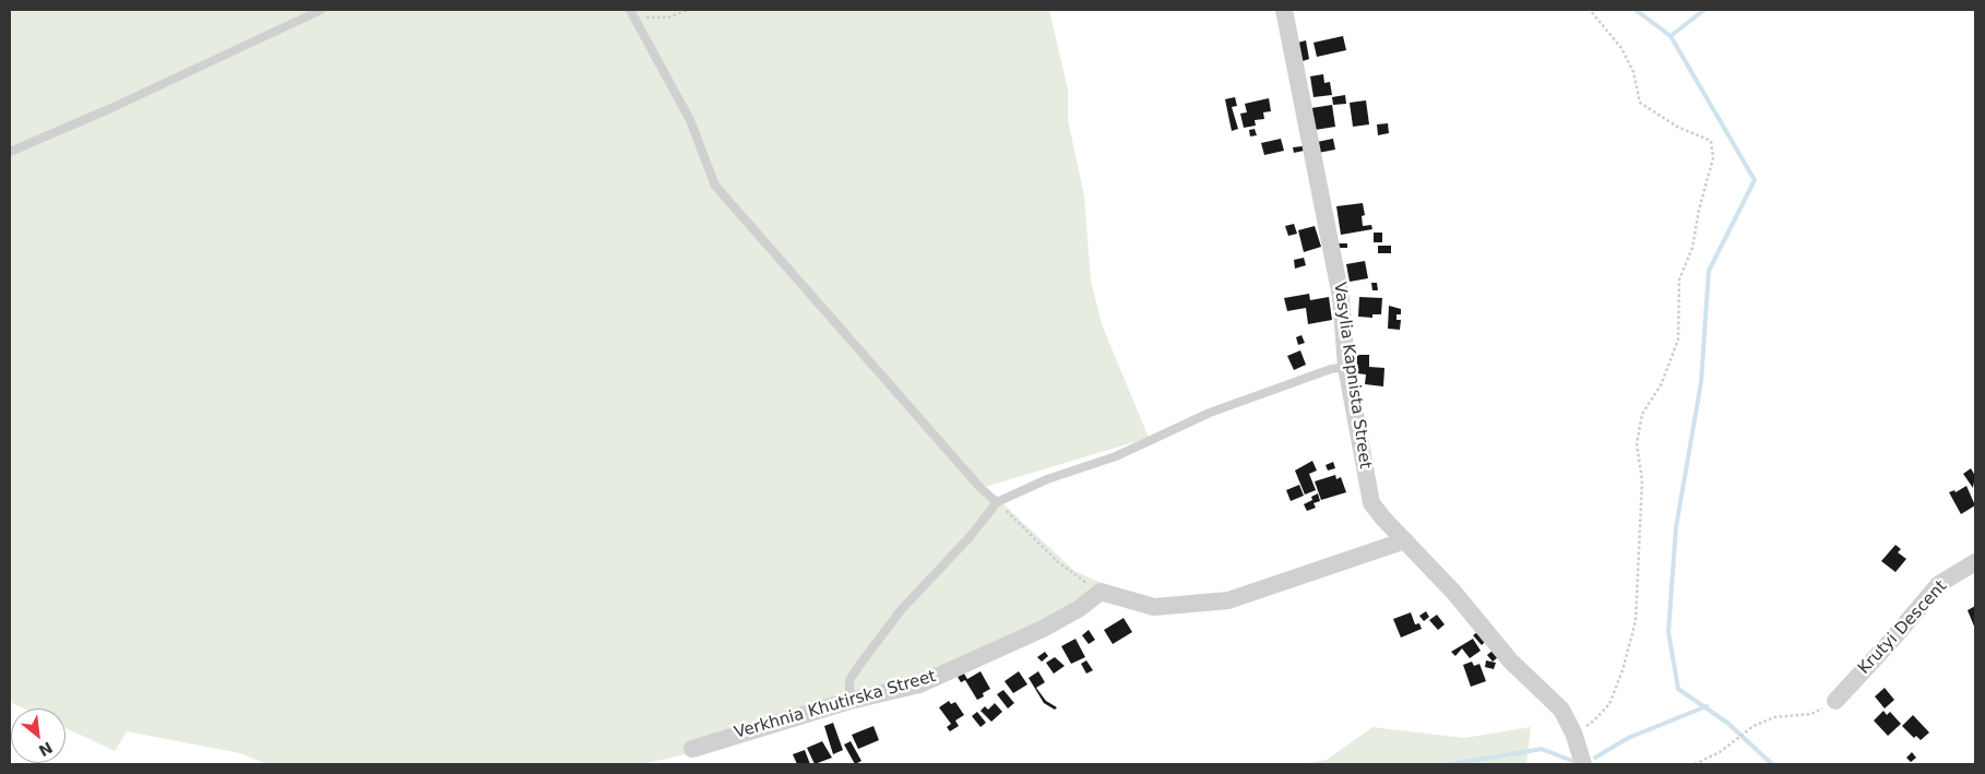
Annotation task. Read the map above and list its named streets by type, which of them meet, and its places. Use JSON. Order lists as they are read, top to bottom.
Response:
{
  "streets": {
    "street": ["Vasylia Kapnista Street", "Krutyi Descent", "Verkhnia Khutirska Street"]
  },
  "north": "bottom right"
}
